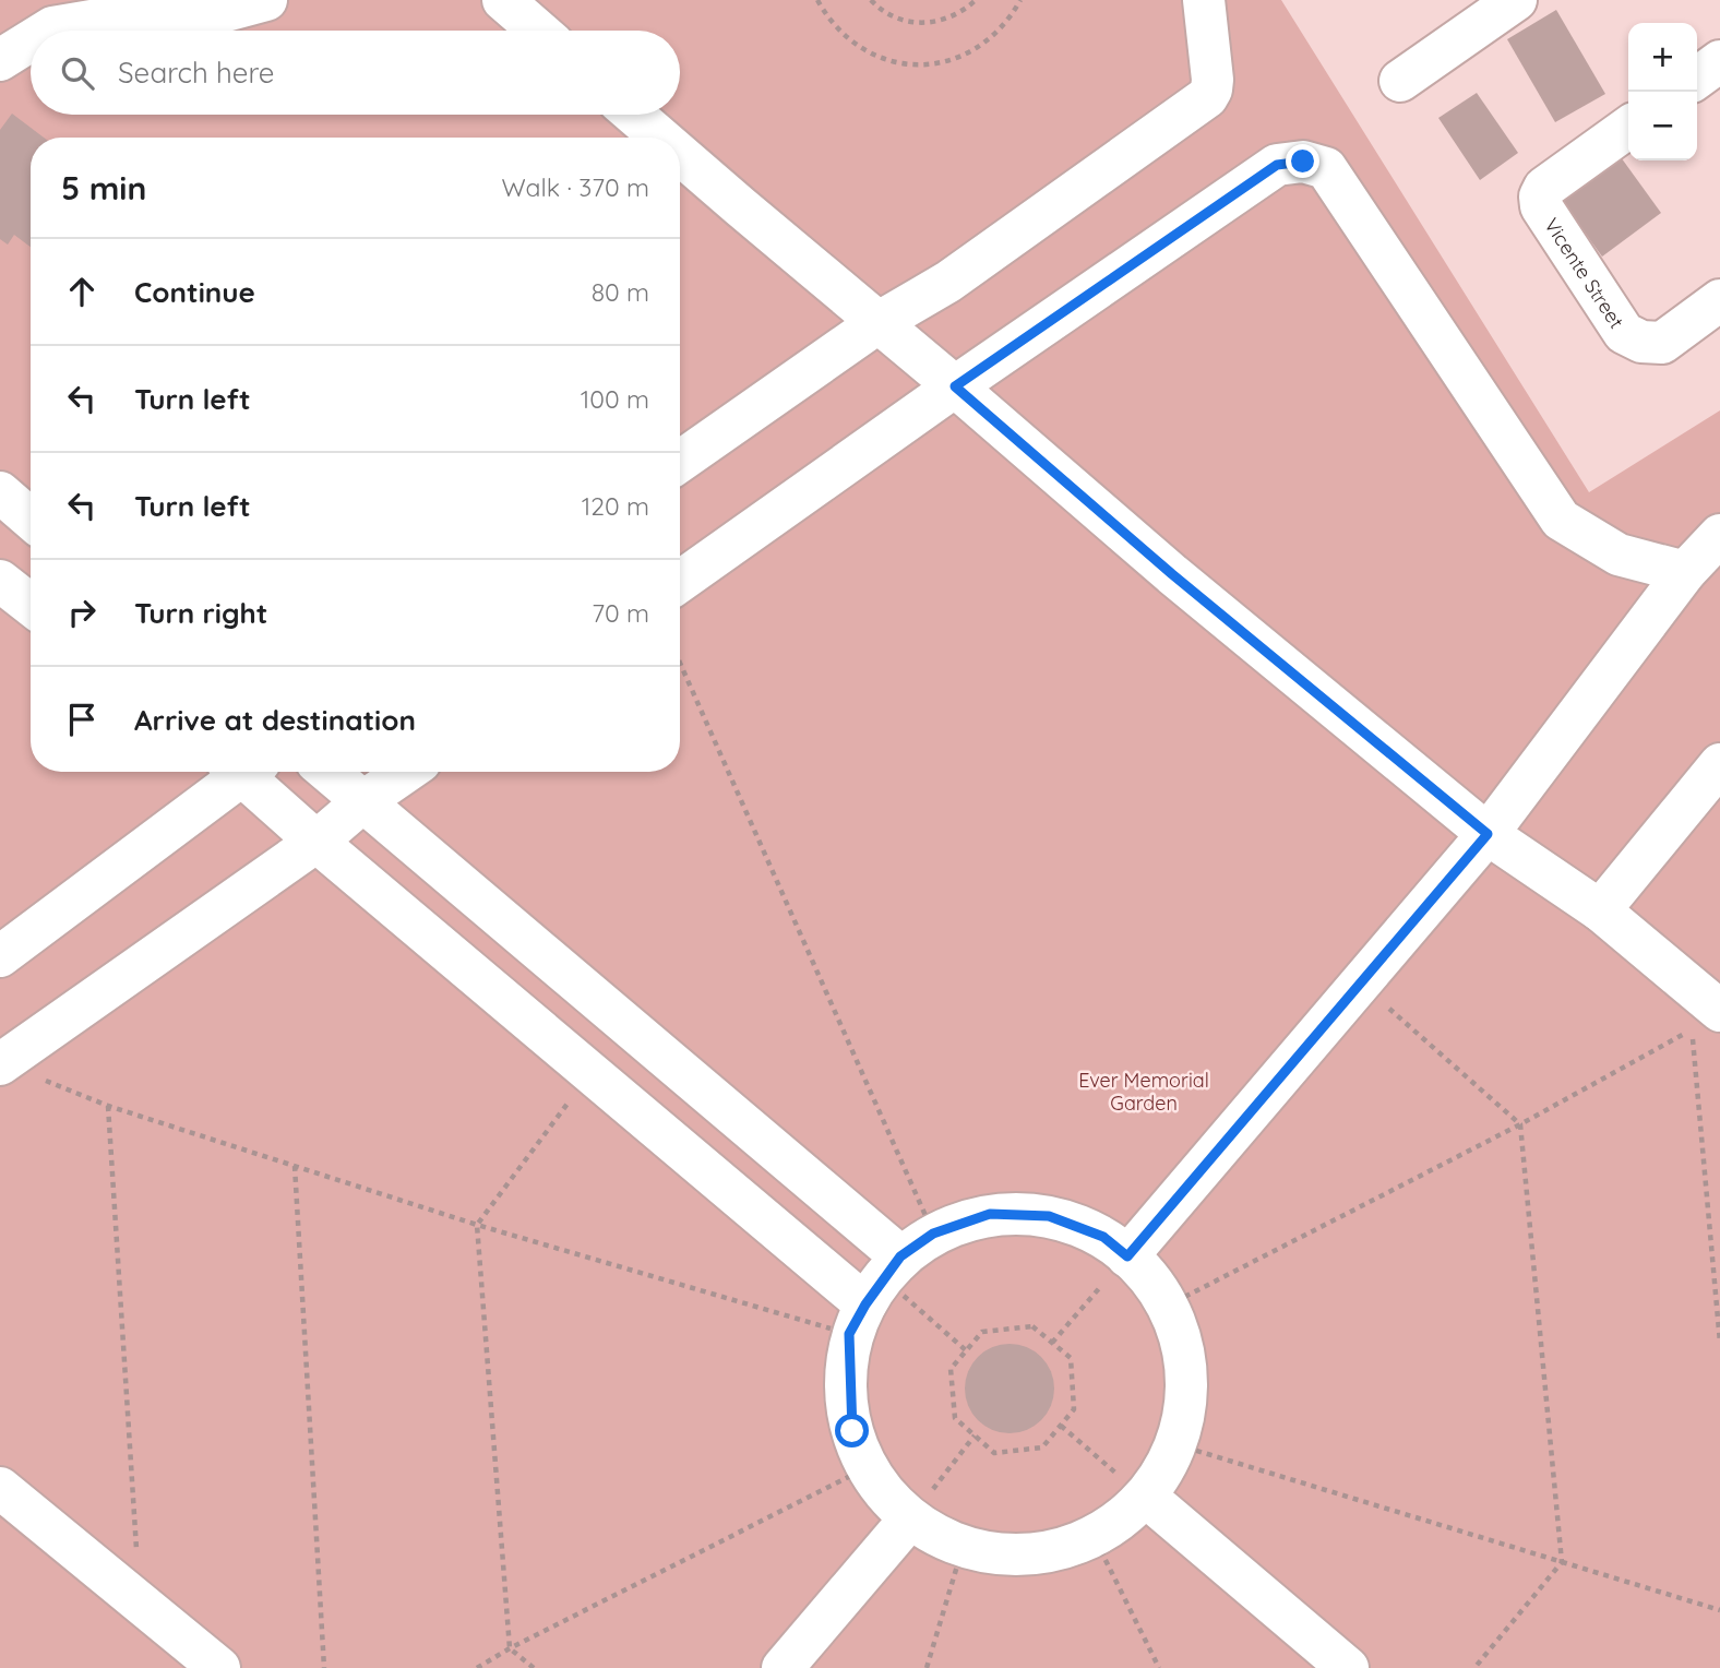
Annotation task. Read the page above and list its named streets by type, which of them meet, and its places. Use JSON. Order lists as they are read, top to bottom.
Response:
{
  "streets": {
    "street": ["Vicente Street"]
  },
  "parks": ["Ever Memorial Garden"],
  "page": {
    "map_buttons": ["+", "−"],
    "search": "Search here",
    "heading": ["5 min", "Walk · 370 m"],
    "list": [
      ["Continue", "80 m"],
      ["Turn left", "100 m"],
      ["Turn left", "120 m"],
      ["Turn right", "70 m"],
      "Arrive at destination"
    ]
  }
}
